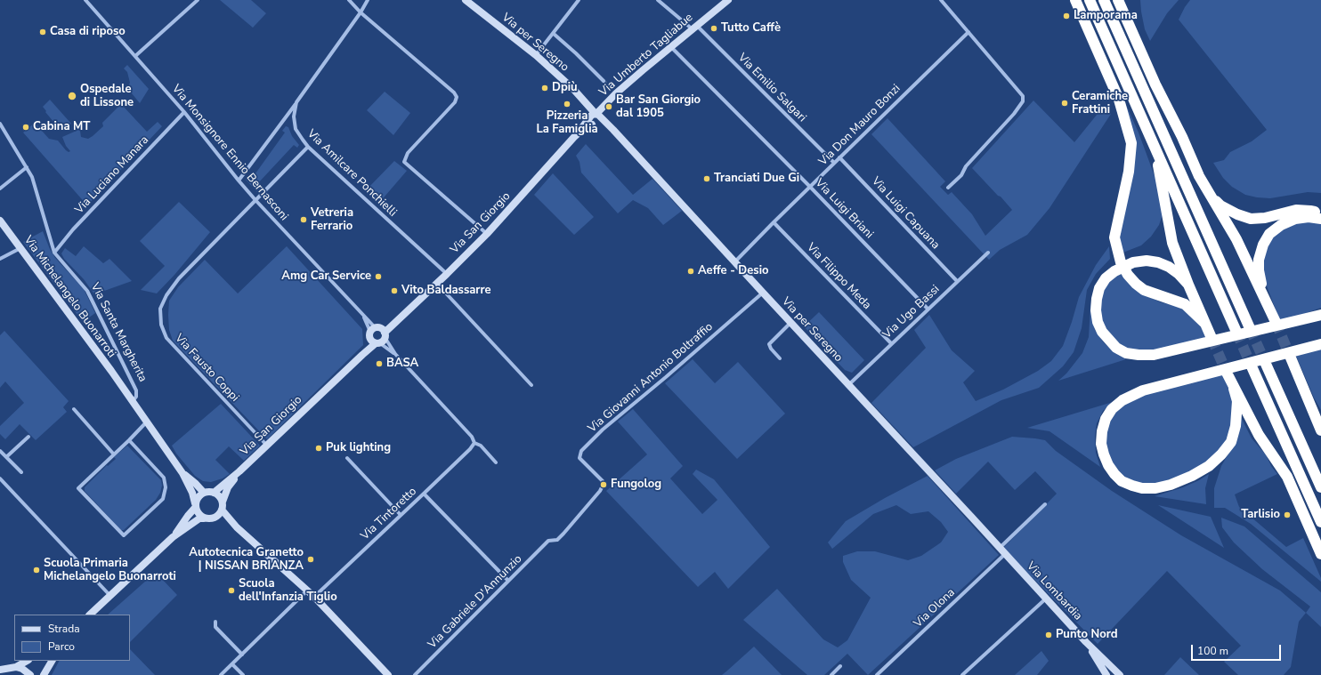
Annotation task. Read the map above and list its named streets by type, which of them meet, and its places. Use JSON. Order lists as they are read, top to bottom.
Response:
{
  "streets": {
    "street": [
      "Via per Seregno",
      "Via Umberto Tagliabue",
      "Via Emilio Salgari",
      "Via Don Mauro Bonzi",
      "Via Monsignore Ennio Bernasconi",
      "Via Amilcare Ponchielli",
      "Via Luciano Manara",
      "Via Luigi Briani",
      "Via Luigi Capuana",
      "Via San Giorgio",
      "Via Filippo Meda",
      "Via Michelangelo Buonarroti",
      "Via Ugo Bassi",
      "Via Santa Margherita",
      "Via Fausto Coppi",
      "Via Giovanni Antonio Boltraffio",
      "Via Tintoretto",
      "Via Lombardia",
      "Via Gabriele D'Annunzio",
      "Via Olona"
    ]
  },
  "crossings": [
    ["Via per Seregno", "Via Umberto Tagliabue"],
    ["Via per Seregno", "Via Don Mauro Bonzi"],
    ["Via per Seregno", "Via San Giorgio"],
    ["Via per Seregno", "Via Ugo Bassi"],
    ["Via per Seregno", "Via Giovanni Antonio Boltraffio"],
    ["Via per Seregno", "Via Lombardia"],
    ["Via per Seregno", "Via Olona"],
    ["Via Umberto Tagliabue", "Via Emilio Salgari"],
    ["Via Umberto Tagliabue", "Via Luigi Briani"],
    ["Via Umberto Tagliabue", "Via San Giorgio"],
    ["Via Emilio Salgari", "Via Don Mauro Bonzi"],
    ["Via Don Mauro Bonzi", "Via Luigi Briani"],
    ["Via Don Mauro Bonzi", "Via Luigi Capuana"],
    ["Via Don Mauro Bonzi", "Via Filippo Meda"],
    ["Via Monsignore Ennio Bernasconi", "Via Luciano Manara"],
    ["Via Monsignore Ennio Bernasconi", "Via San Giorgio"],
    ["Via Monsignore Ennio Bernasconi", "Via Fausto Coppi"],
    ["Via Amilcare Ponchielli", "Via San Giorgio"],
    ["Via Amilcare Ponchielli", "Via Fausto Coppi"],
    ["Via Luciano Manara", "Via Santa Margherita"],
    ["Via Luigi Briani", "Via Ugo Bassi"],
    ["Via Luigi Capuana", "Via Ugo Bassi"],
    ["Via San Giorgio", "Via Michelangelo Buonarroti"],
    ["Via San Giorgio", "Via Fausto Coppi"],
    ["Via Filippo Meda", "Via Ugo Bassi"],
    ["Via Michelangelo Buonarroti", "Via Santa Margherita"],
    ["Via Giovanni Antonio Boltraffio", "Via Gabriele D'Annunzio"],
    ["Via Lombardia", "Via Olona"]
  ],
  "places": [
    "Lamporama",
    "Tutto Caffè",
    "Casa di riposo",
    "Dpiù",
    "Ospedale di Lissone",
    "Ceramiche Frattini",
    "Pizzeria La Famiglia",
    "Bar San Giorgio dal 1905",
    "Cabina MT",
    "Tranciati Due Gi",
    "Vetreria Ferrario",
    "Aeffe - Desio",
    "Amg Car Service",
    "Vito Baldassarre",
    "BASA",
    "Puk lighting",
    "Fungolog",
    "Tarlisio",
    "Autotecnica Granetto | NISSAN BRIANZA",
    "Scuola Primaria Michelangelo Buonarroti",
    "Scuola dell'Infanzia Tiglio",
    "Punto Nord"
  ],
  "legend": ["Strada", "Parco"],
  "scale_bar": "100 m"
}
